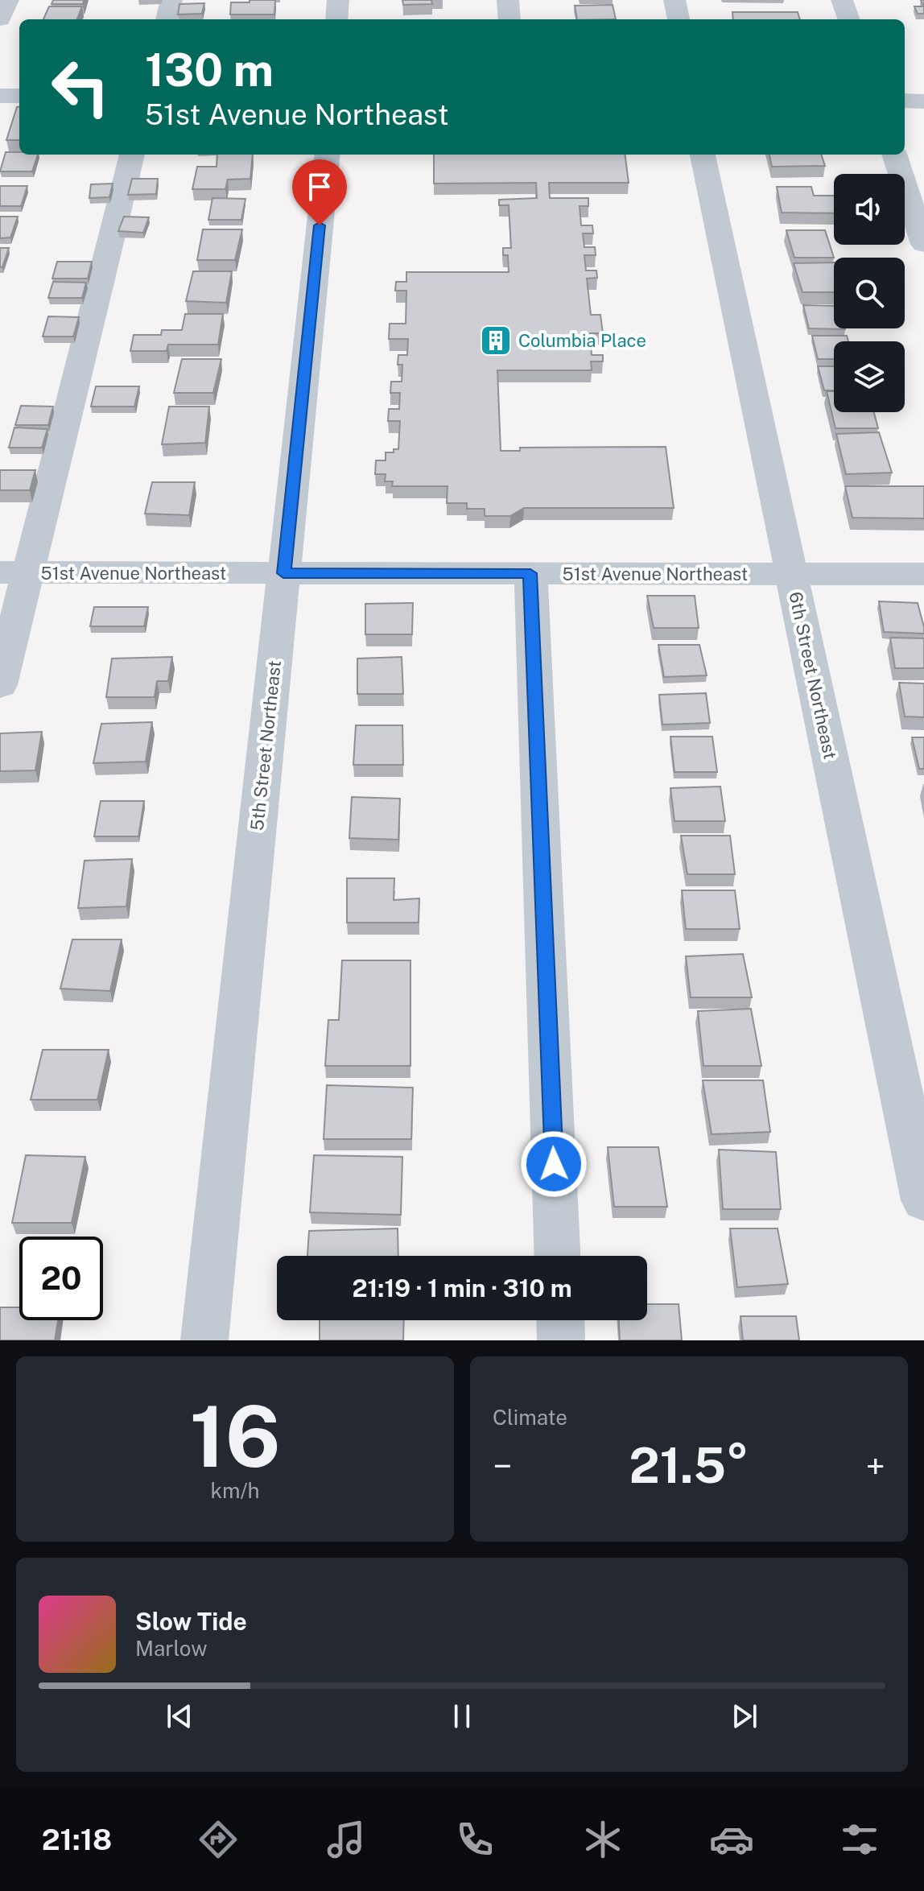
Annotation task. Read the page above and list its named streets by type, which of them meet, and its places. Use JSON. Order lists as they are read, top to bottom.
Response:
{
  "streets": {
    "street": ["51st Avenue Northeast", "6th Street Northeast", "5th Street Northeast"]
  },
  "crossings": [
    ["51st Avenue Northeast", "6th Street Northeast"],
    ["51st Avenue Northeast", "5th Street Northeast"]
  ],
  "places": {
    "building": ["Columbia Place"]
  },
  "page": {
    "turn": ["130 m", "51st Avenue Northeast"],
    "limit": "20",
    "trip": "21:19 · 1 min · 310 m",
    "tile": [
      ["16", "km/h"],
      "Climate"
    ],
    "heat": ["−", "21.5°", "+"],
    "song": ["Slow Tide", "Marlow"],
    "tabs": "21:18"
  }
}
